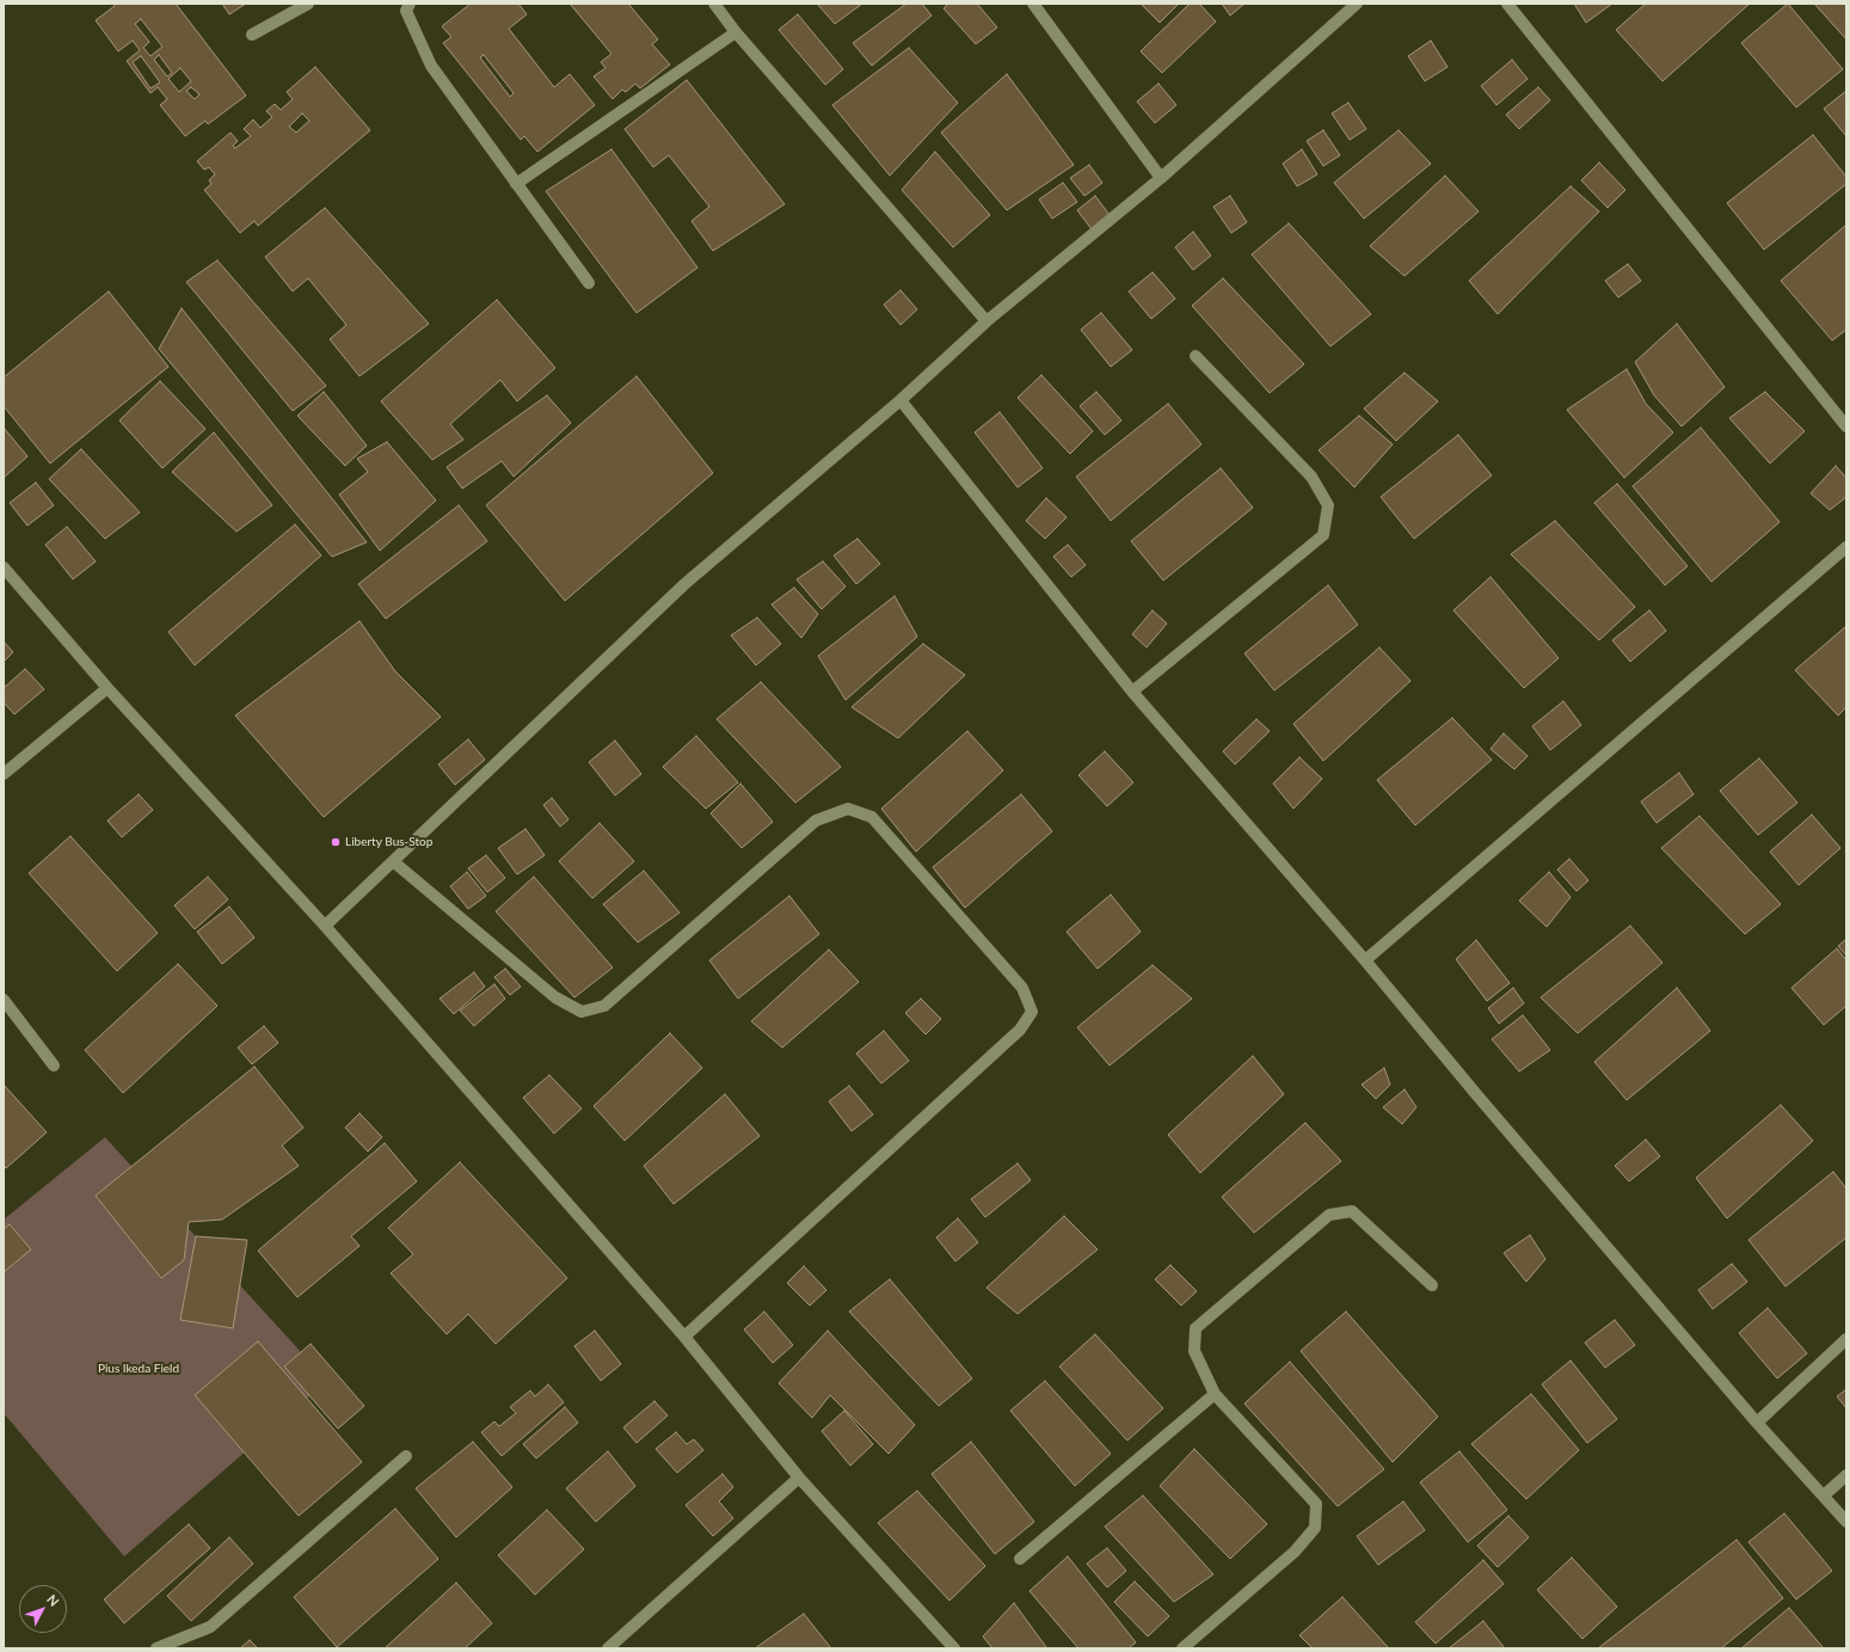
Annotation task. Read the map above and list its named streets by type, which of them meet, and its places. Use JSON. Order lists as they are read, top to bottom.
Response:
{
  "parks": ["Pius Ikeda Field"],
  "places": ["Liberty Bus-Stop"],
  "north": "top right"
}
